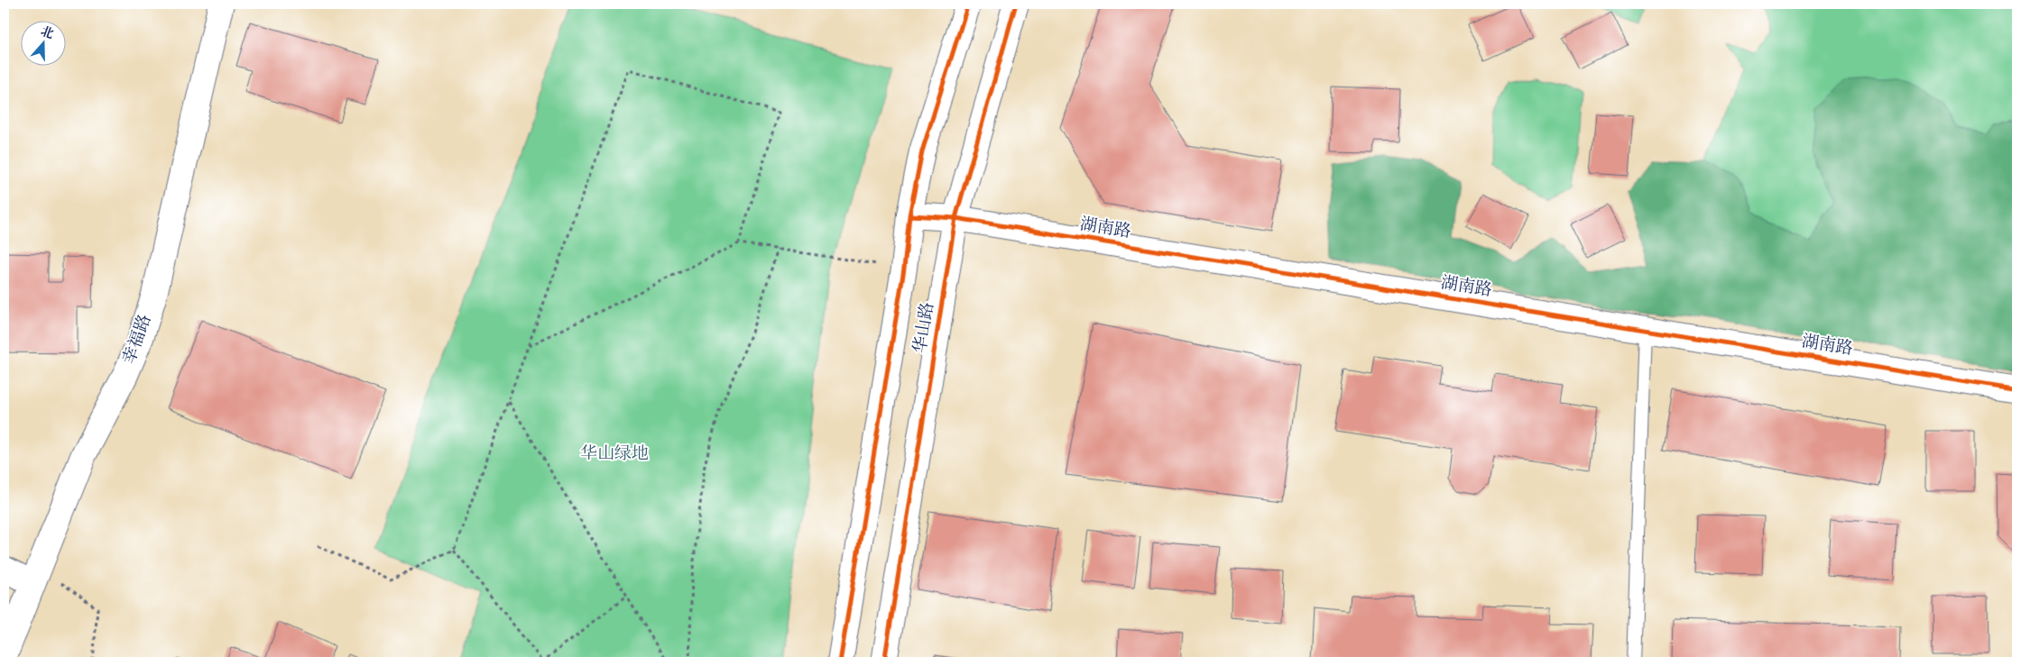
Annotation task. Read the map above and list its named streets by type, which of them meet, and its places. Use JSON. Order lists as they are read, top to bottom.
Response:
{
  "streets": {
    "street": ["湖南路", "华山路", "幸福路"]
  },
  "crossings": [
    ["湖南路", "华山路"]
  ],
  "parks": ["华山绿地"],
  "north": "top"
}
